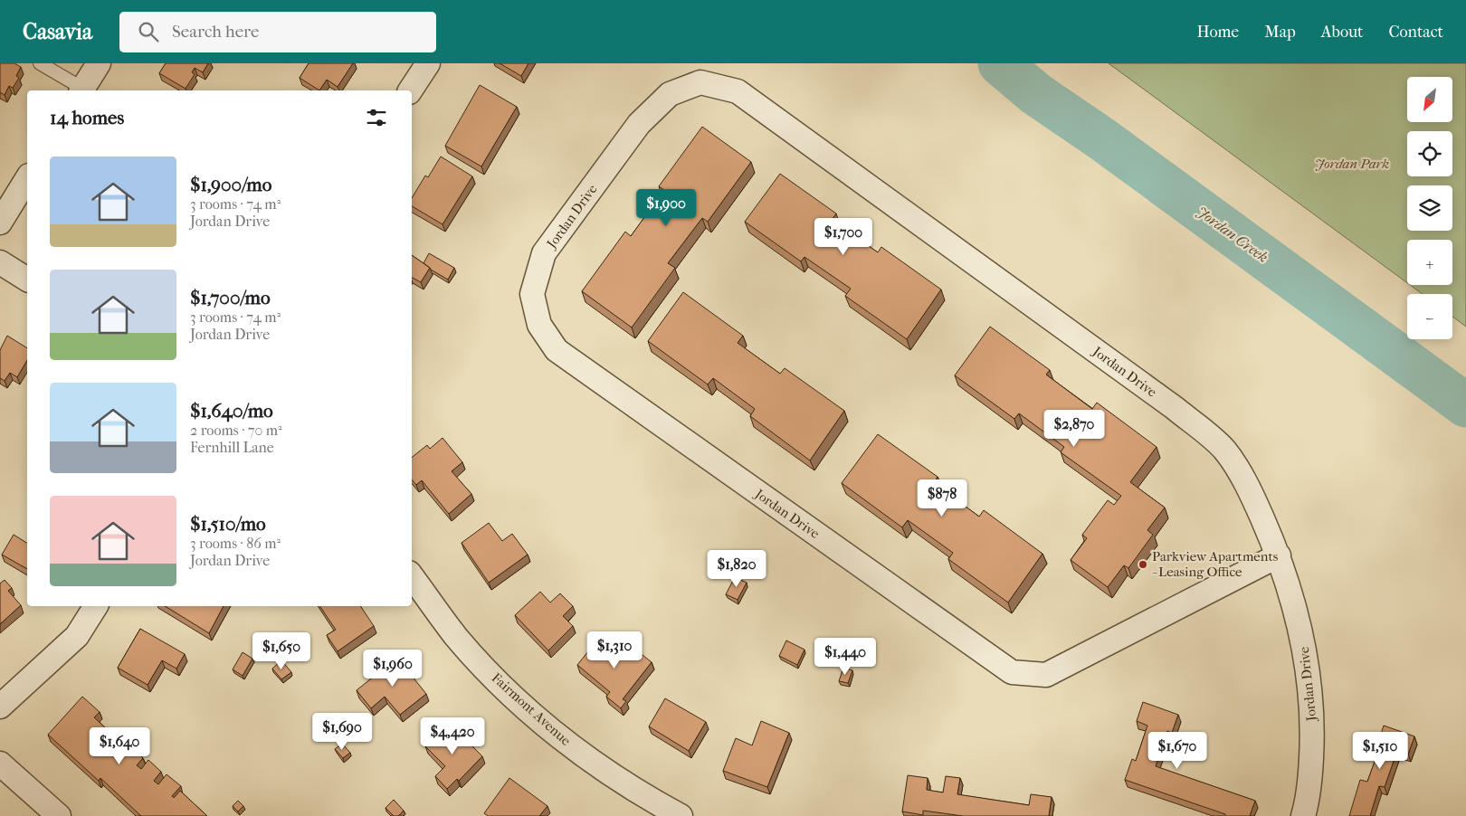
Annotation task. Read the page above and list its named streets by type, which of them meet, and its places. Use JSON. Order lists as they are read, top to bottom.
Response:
{
  "streets": {
    "street": ["Jordan Drive", "Fairmont Avenue"]
  },
  "water": ["Jordan Creek"],
  "parks": ["Jordan Park"],
  "places": ["Parkview Apartments - Leasing Office"],
  "north": "bottom left",
  "page": {
    "header": "Casavia",
    "search": "Search here",
    "nav": [
      "Home",
      "Map",
      "About",
      "Contact"
    ],
    "map_buttons": ["+", "−"],
    "heading": "14 homes",
    "list": [
      {
        "name": "$1,900/mo",
        "note": "3 rooms · 74 m² · Jordan Drive"
      },
      {
        "name": "$1,700/mo",
        "note": "3 rooms · 74 m² · Jordan Drive"
      },
      {
        "name": "$1,640/mo",
        "note": "2 rooms · 70 m² · Fernhill Lane"
      },
      {
        "name": "$1,510/mo",
        "note": "3 rooms · 86 m² · Jordan Drive"
      }
    ],
    "price": [
      "$1,900",
      "$1,700",
      "$2,870",
      "$878",
      "$1,820",
      "$1,310",
      "$1,650",
      "$1,440",
      "$1,960",
      "$1,690",
      "$4,420",
      "$1,640",
      "$1,670",
      "$1,510"
    ]
  }
}
